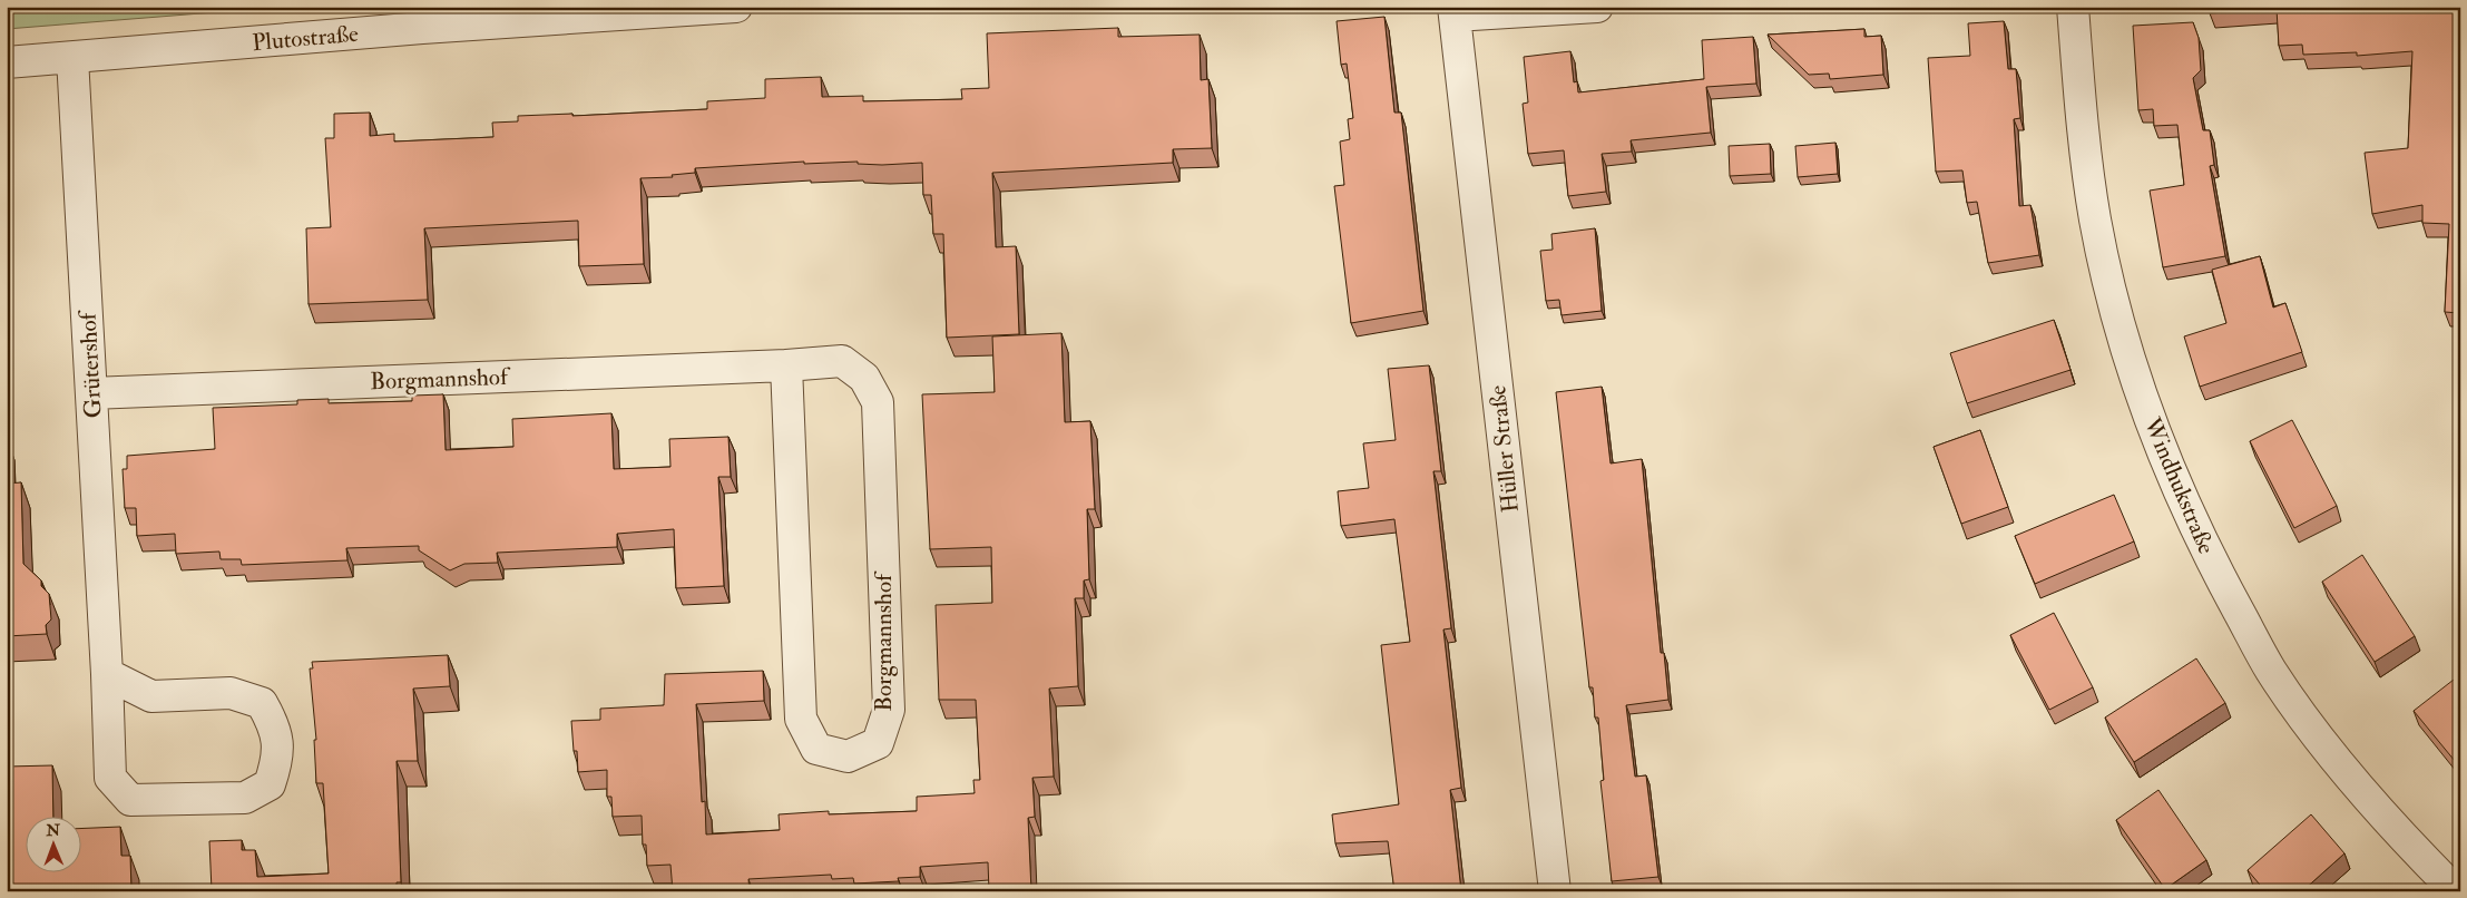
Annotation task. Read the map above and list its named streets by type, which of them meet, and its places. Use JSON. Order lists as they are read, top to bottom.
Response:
{
  "streets": {
    "street": [
      "Plutostraße",
      "Grütershof",
      "Borgmannshof",
      "Hüller Straße",
      "Windhukstraße"
    ]
  },
  "crossings": [
    ["Plutostraße", "Grütershof"],
    ["Grütershof", "Borgmannshof"]
  ],
  "north": "top"
}
